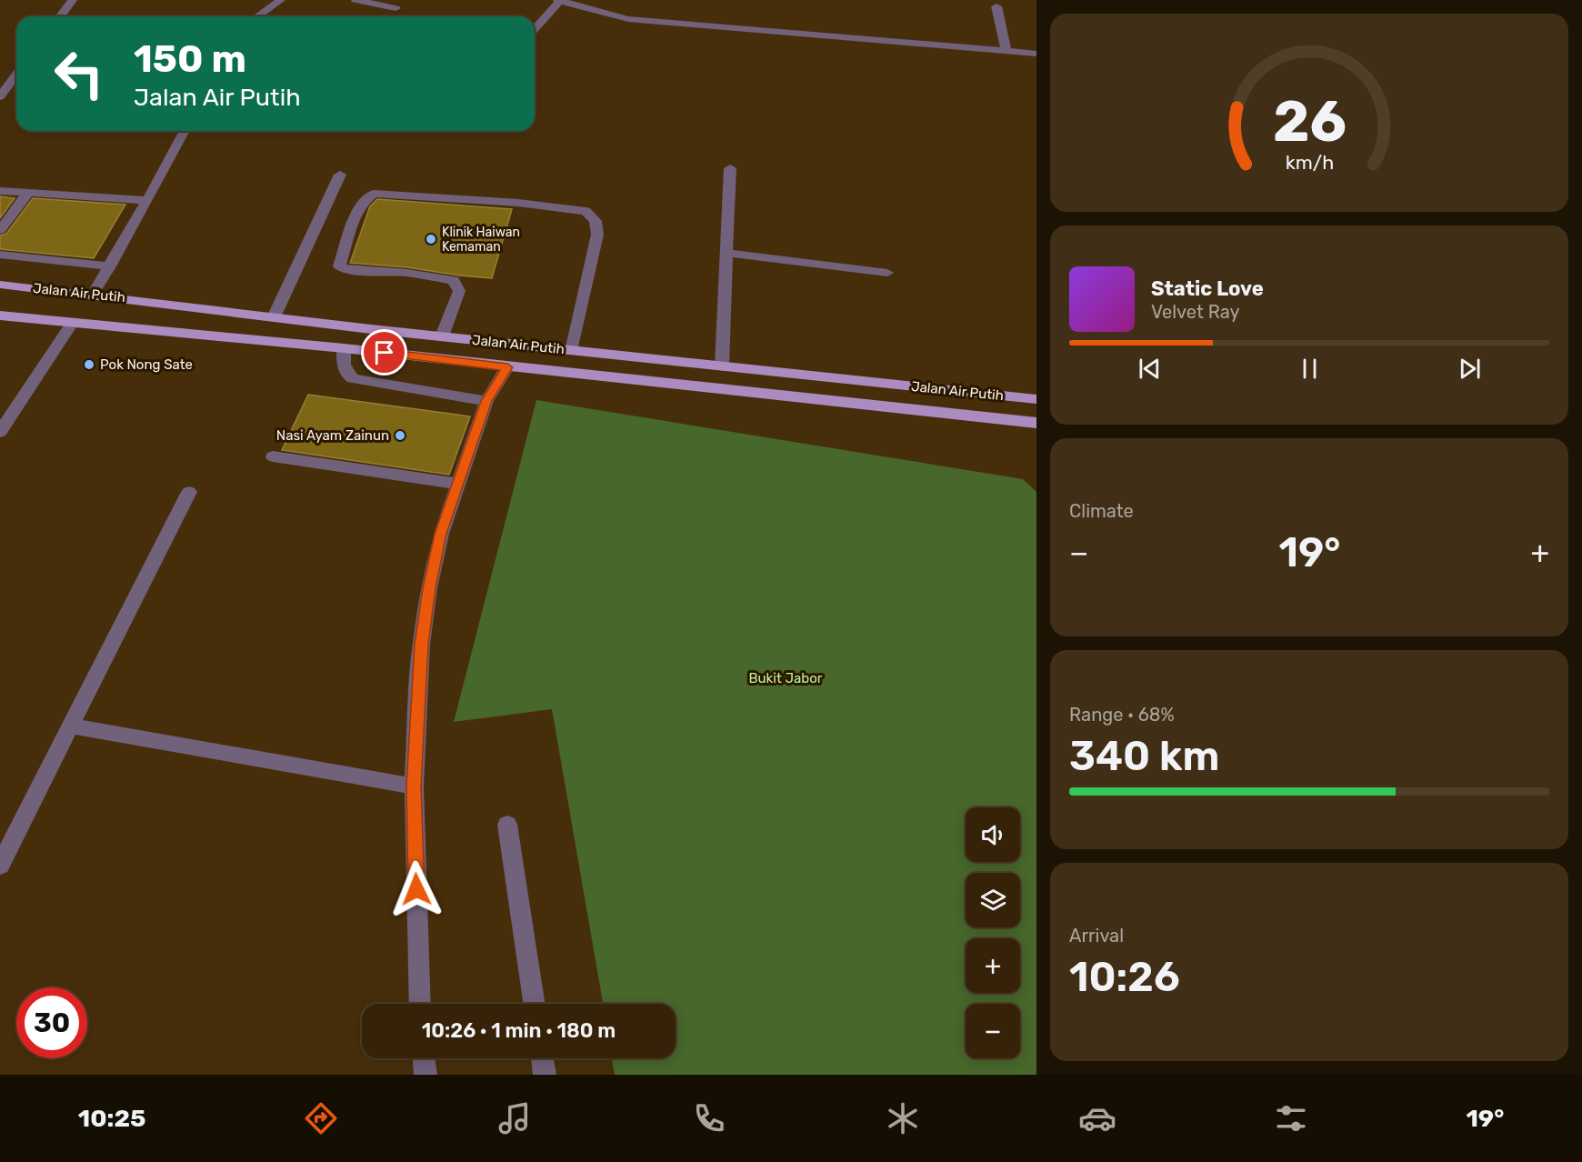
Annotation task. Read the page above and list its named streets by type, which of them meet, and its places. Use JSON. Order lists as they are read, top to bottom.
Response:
{
  "streets": {
    "main road": ["Jalan Air Putih"]
  },
  "parks": ["Bukit Jabor"],
  "places": ["Klinik Haiwan Kemaman", "Pok Nong Sate", "Nasi Ayam Zainun"],
  "page": {
    "turn": ["150 m", "Jalan Air Putih"],
    "song": ["Static Love", "Velvet Ray"],
    "tile": [
      "Climate",
      ["Range · 68%", "340 km"],
      ["Arrival", "10:26"]
    ],
    "heat": ["−", "19°", "+"],
    "map_buttons": ["+", "−"],
    "limit": "30",
    "trip": "10:26 · 1 min · 180 m",
    "tabs": ["10:25", "19°"],
    "gauge": ["26", "km/h"]
  }
}
